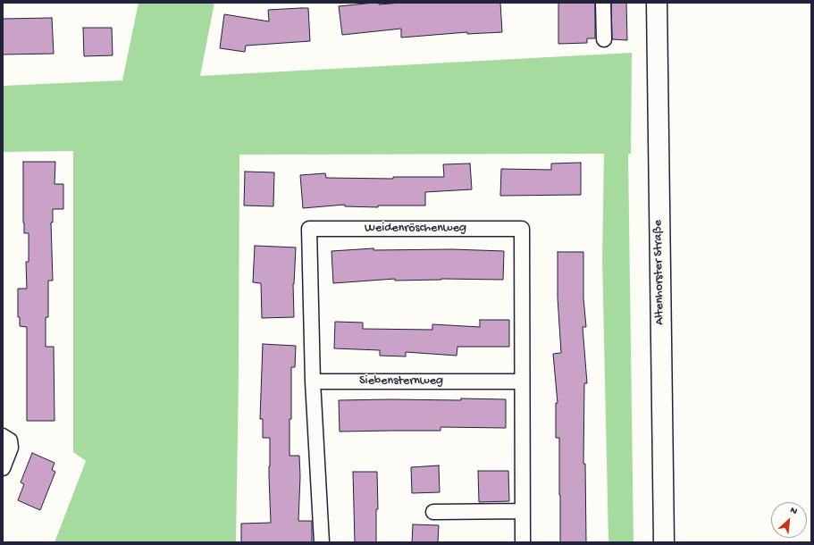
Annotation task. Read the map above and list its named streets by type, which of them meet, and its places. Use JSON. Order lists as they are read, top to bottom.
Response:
{
  "streets": {
    "street": ["Weidenröschenweg", "Altenhorster Straße", "Siebensternweg"]
  },
  "crossings": [
    ["Weidenröschenweg", "Siebensternweg"]
  ],
  "north": "top right"
}
